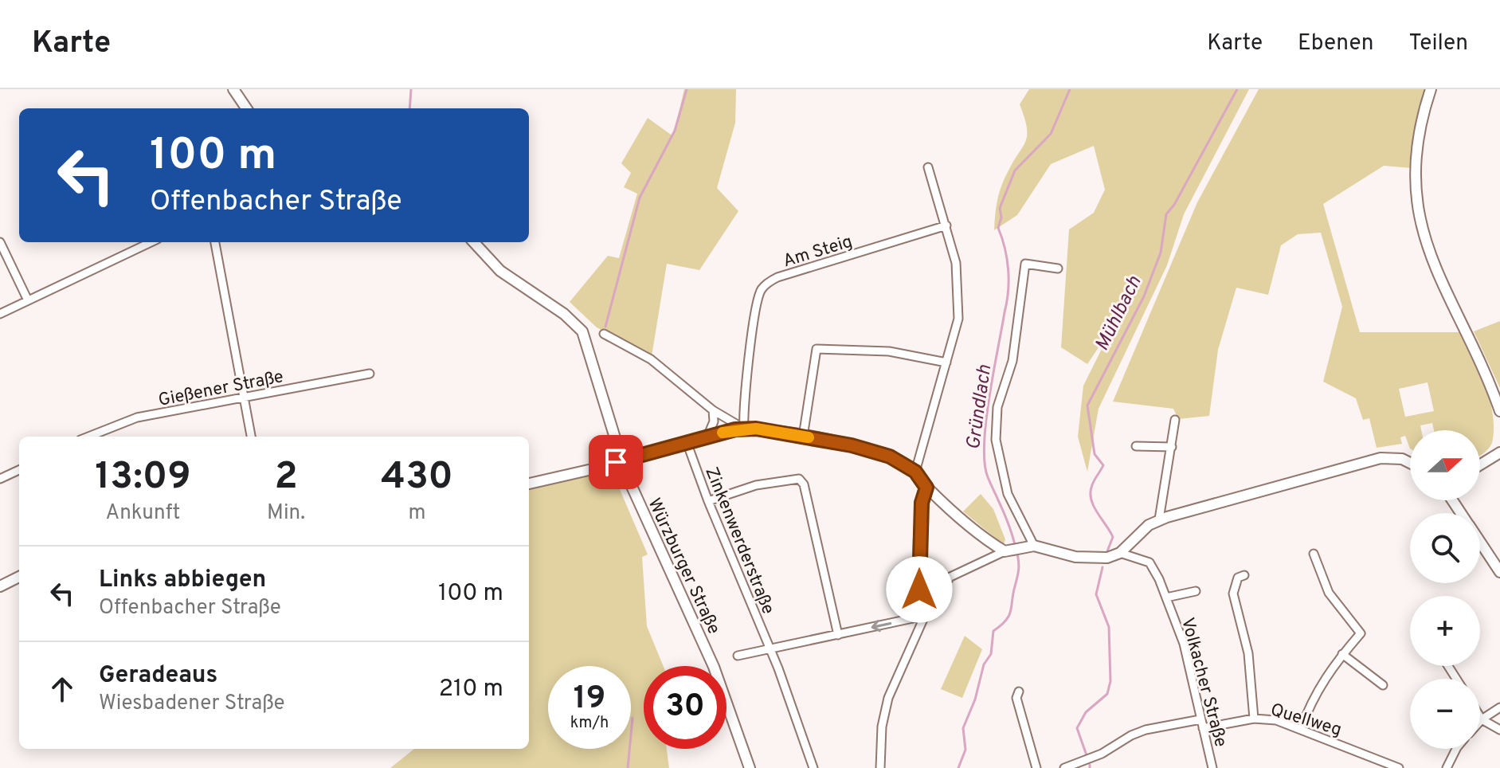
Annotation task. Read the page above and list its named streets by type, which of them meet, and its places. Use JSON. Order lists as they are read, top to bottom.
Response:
{
  "streets": {
    "street": [
      "Am Steig",
      "Gießener Straße",
      "Zinkenwerderstraße",
      "Würzburger Straße",
      "Volkacher Straße",
      "Quellweg"
    ]
  },
  "crossings": [
    ["Volkacher Straße", "Quellweg"]
  ],
  "water": ["Mühlbach", "Gründlach"],
  "north": "right",
  "page": {
    "header": "Karte",
    "nav": ["Karte", "Ebenen", "Teilen"],
    "turn": ["100 m", "Offenbacher Straße"],
    "map_buttons": ["+", "−"],
    "eta": [
      "13:09",
      "Ankunft",
      "2",
      "Min.",
      "430",
      "m"
    ],
    "list": [
      {
        "name": "Links abbiegen",
        "note": "Offenbacher Straße",
        "value": "100 m"
      },
      {
        "name": "Geradeaus",
        "note": "Wiesbadener Straße",
        "value": "210 m"
      }
    ],
    "speed": "19 km/h",
    "limit": "30"
  }
}
